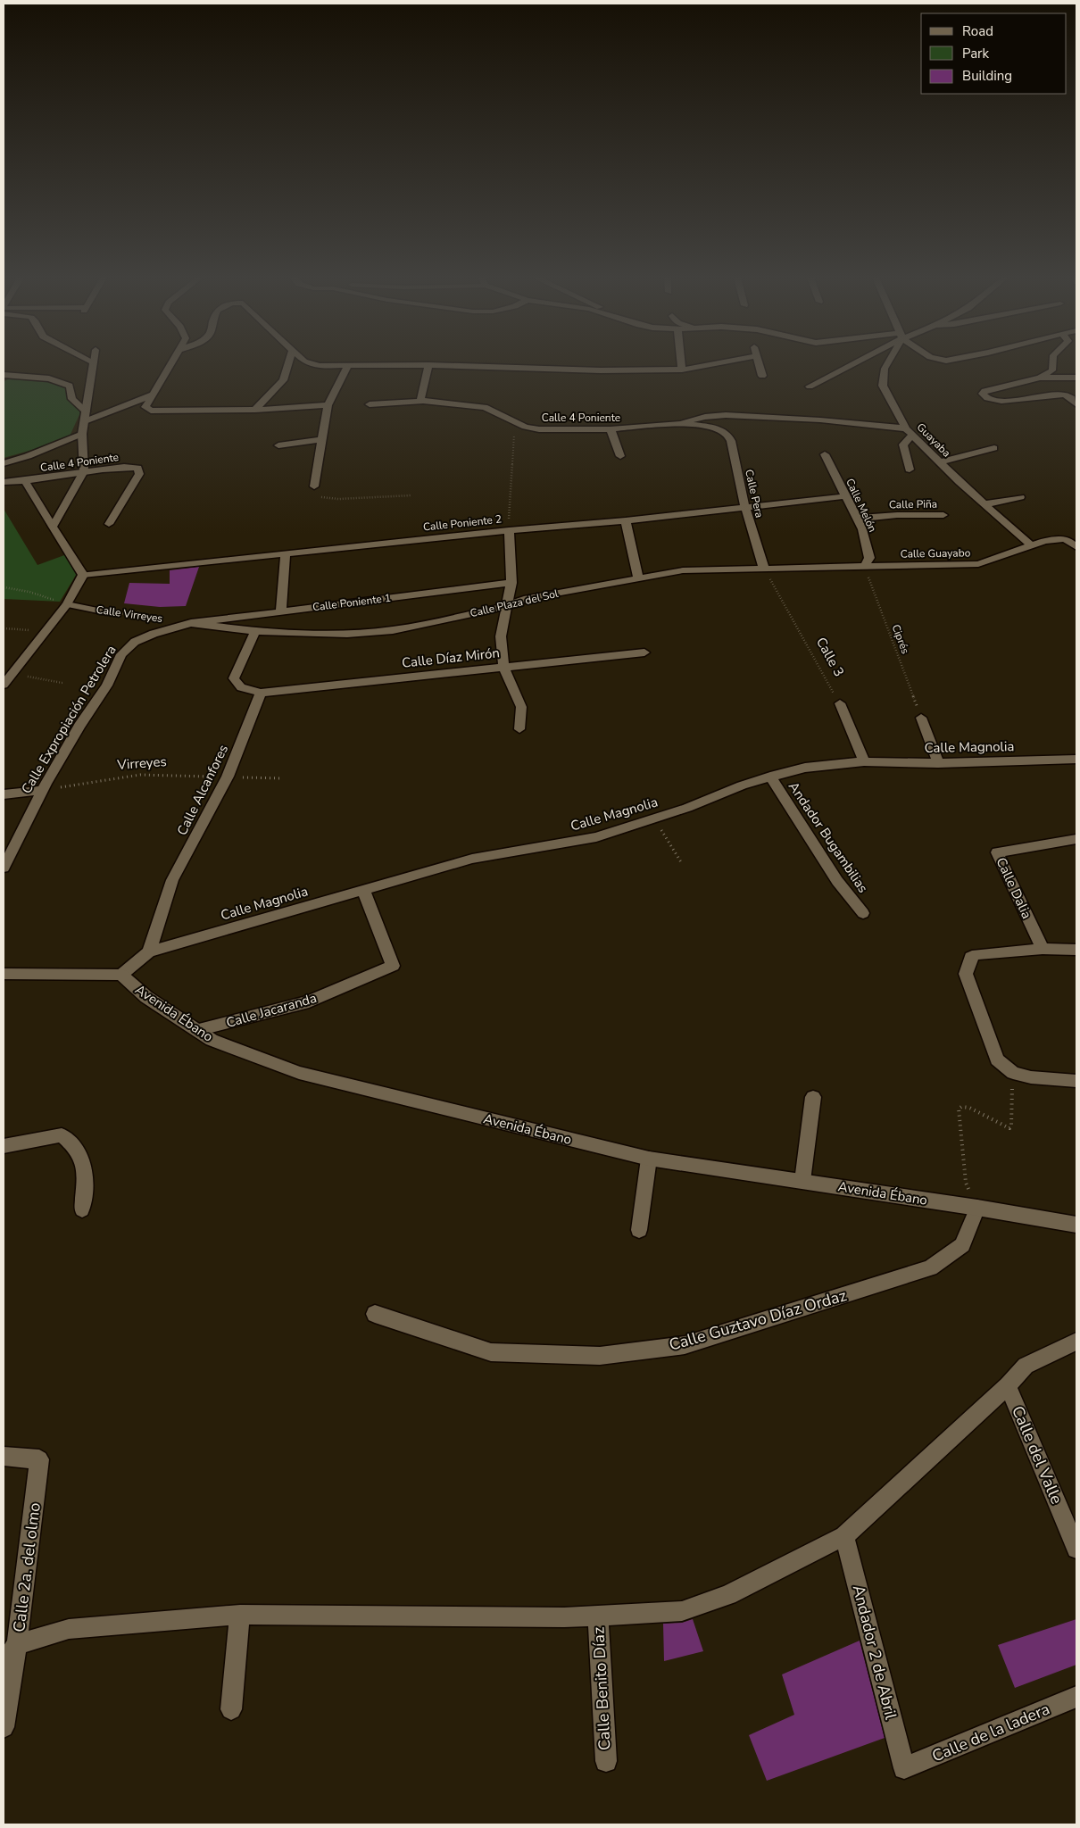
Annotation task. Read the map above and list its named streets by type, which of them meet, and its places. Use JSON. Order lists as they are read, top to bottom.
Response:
{
  "streets": {
    "street": [
      "Calle 4 Poniente",
      "Guayaba",
      "Calle Pera",
      "Calle Piña",
      "Calle Melón",
      "Calle Poniente 2",
      "Calle Guayabo",
      "Calle Poniente 1",
      "Calle Plaza del Sol",
      "Calle Virreyes",
      "Calle Díaz Mirón",
      "Calle Expropiación Petrolera",
      "Calle Magnolia",
      "Calle Alcanfores",
      "Andador Bugambilias",
      "Calle Dalia",
      "Calle Jacaranda",
      "Avenida Ébano",
      "Calle Guztavo Díaz Ordaz",
      "Calle del Valle",
      "Calle 2a. del olmo",
      "Andador 2 de Abril",
      "Calle Benito Díaz",
      "Calle de la ladera"
    ],
    "path": ["Ciprés", "Calle 3", "Virreyes"]
  },
  "crossings": [
    ["Calle 4 Poniente", "Calle Pera"],
    ["Guayaba", "Calle Guayabo"],
    ["Calle Pera", "Calle Poniente 2"],
    ["Calle Pera", "Calle Plaza del Sol"],
    ["Calle Pera", "Calle 3"],
    ["Calle Piña", "Calle Melón"],
    ["Calle Melón", "Calle Poniente 2"],
    ["Calle Melón", "Calle Guayabo"],
    ["Calle Melón", "Calle Plaza del Sol"],
    ["Calle Melón", "Ciprés"],
    ["Calle Guayabo", "Calle Plaza del Sol"],
    ["Calle Guayabo", "Ciprés"],
    ["Calle Poniente 1", "Calle Plaza del Sol"],
    ["Calle Poniente 1", "Calle Expropiación Petrolera"],
    ["Calle Plaza del Sol", "Ciprés"],
    ["Calle Plaza del Sol", "Calle 3"],
    ["Calle Plaza del Sol", "Calle Expropiación Petrolera"],
    ["Calle Díaz Mirón", "Calle Alcanfores"],
    ["Calle Expropiación Petrolera", "Virreyes"],
    ["Calle Magnolia", "Calle Alcanfores"],
    ["Calle Magnolia", "Andador Bugambilias"],
    ["Calle Magnolia", "Calle Jacaranda"],
    ["Calle Magnolia", "Avenida Ébano"],
    ["Virreyes", "Calle Alcanfores"],
    ["Calle Jacaranda", "Avenida Ébano"],
    ["Avenida Ébano", "Calle Guztavo Díaz Ordaz"],
    ["Andador 2 de Abril", "Calle de la ladera"]
  ],
  "legend": ["Road", "Park", "Building"]
}
